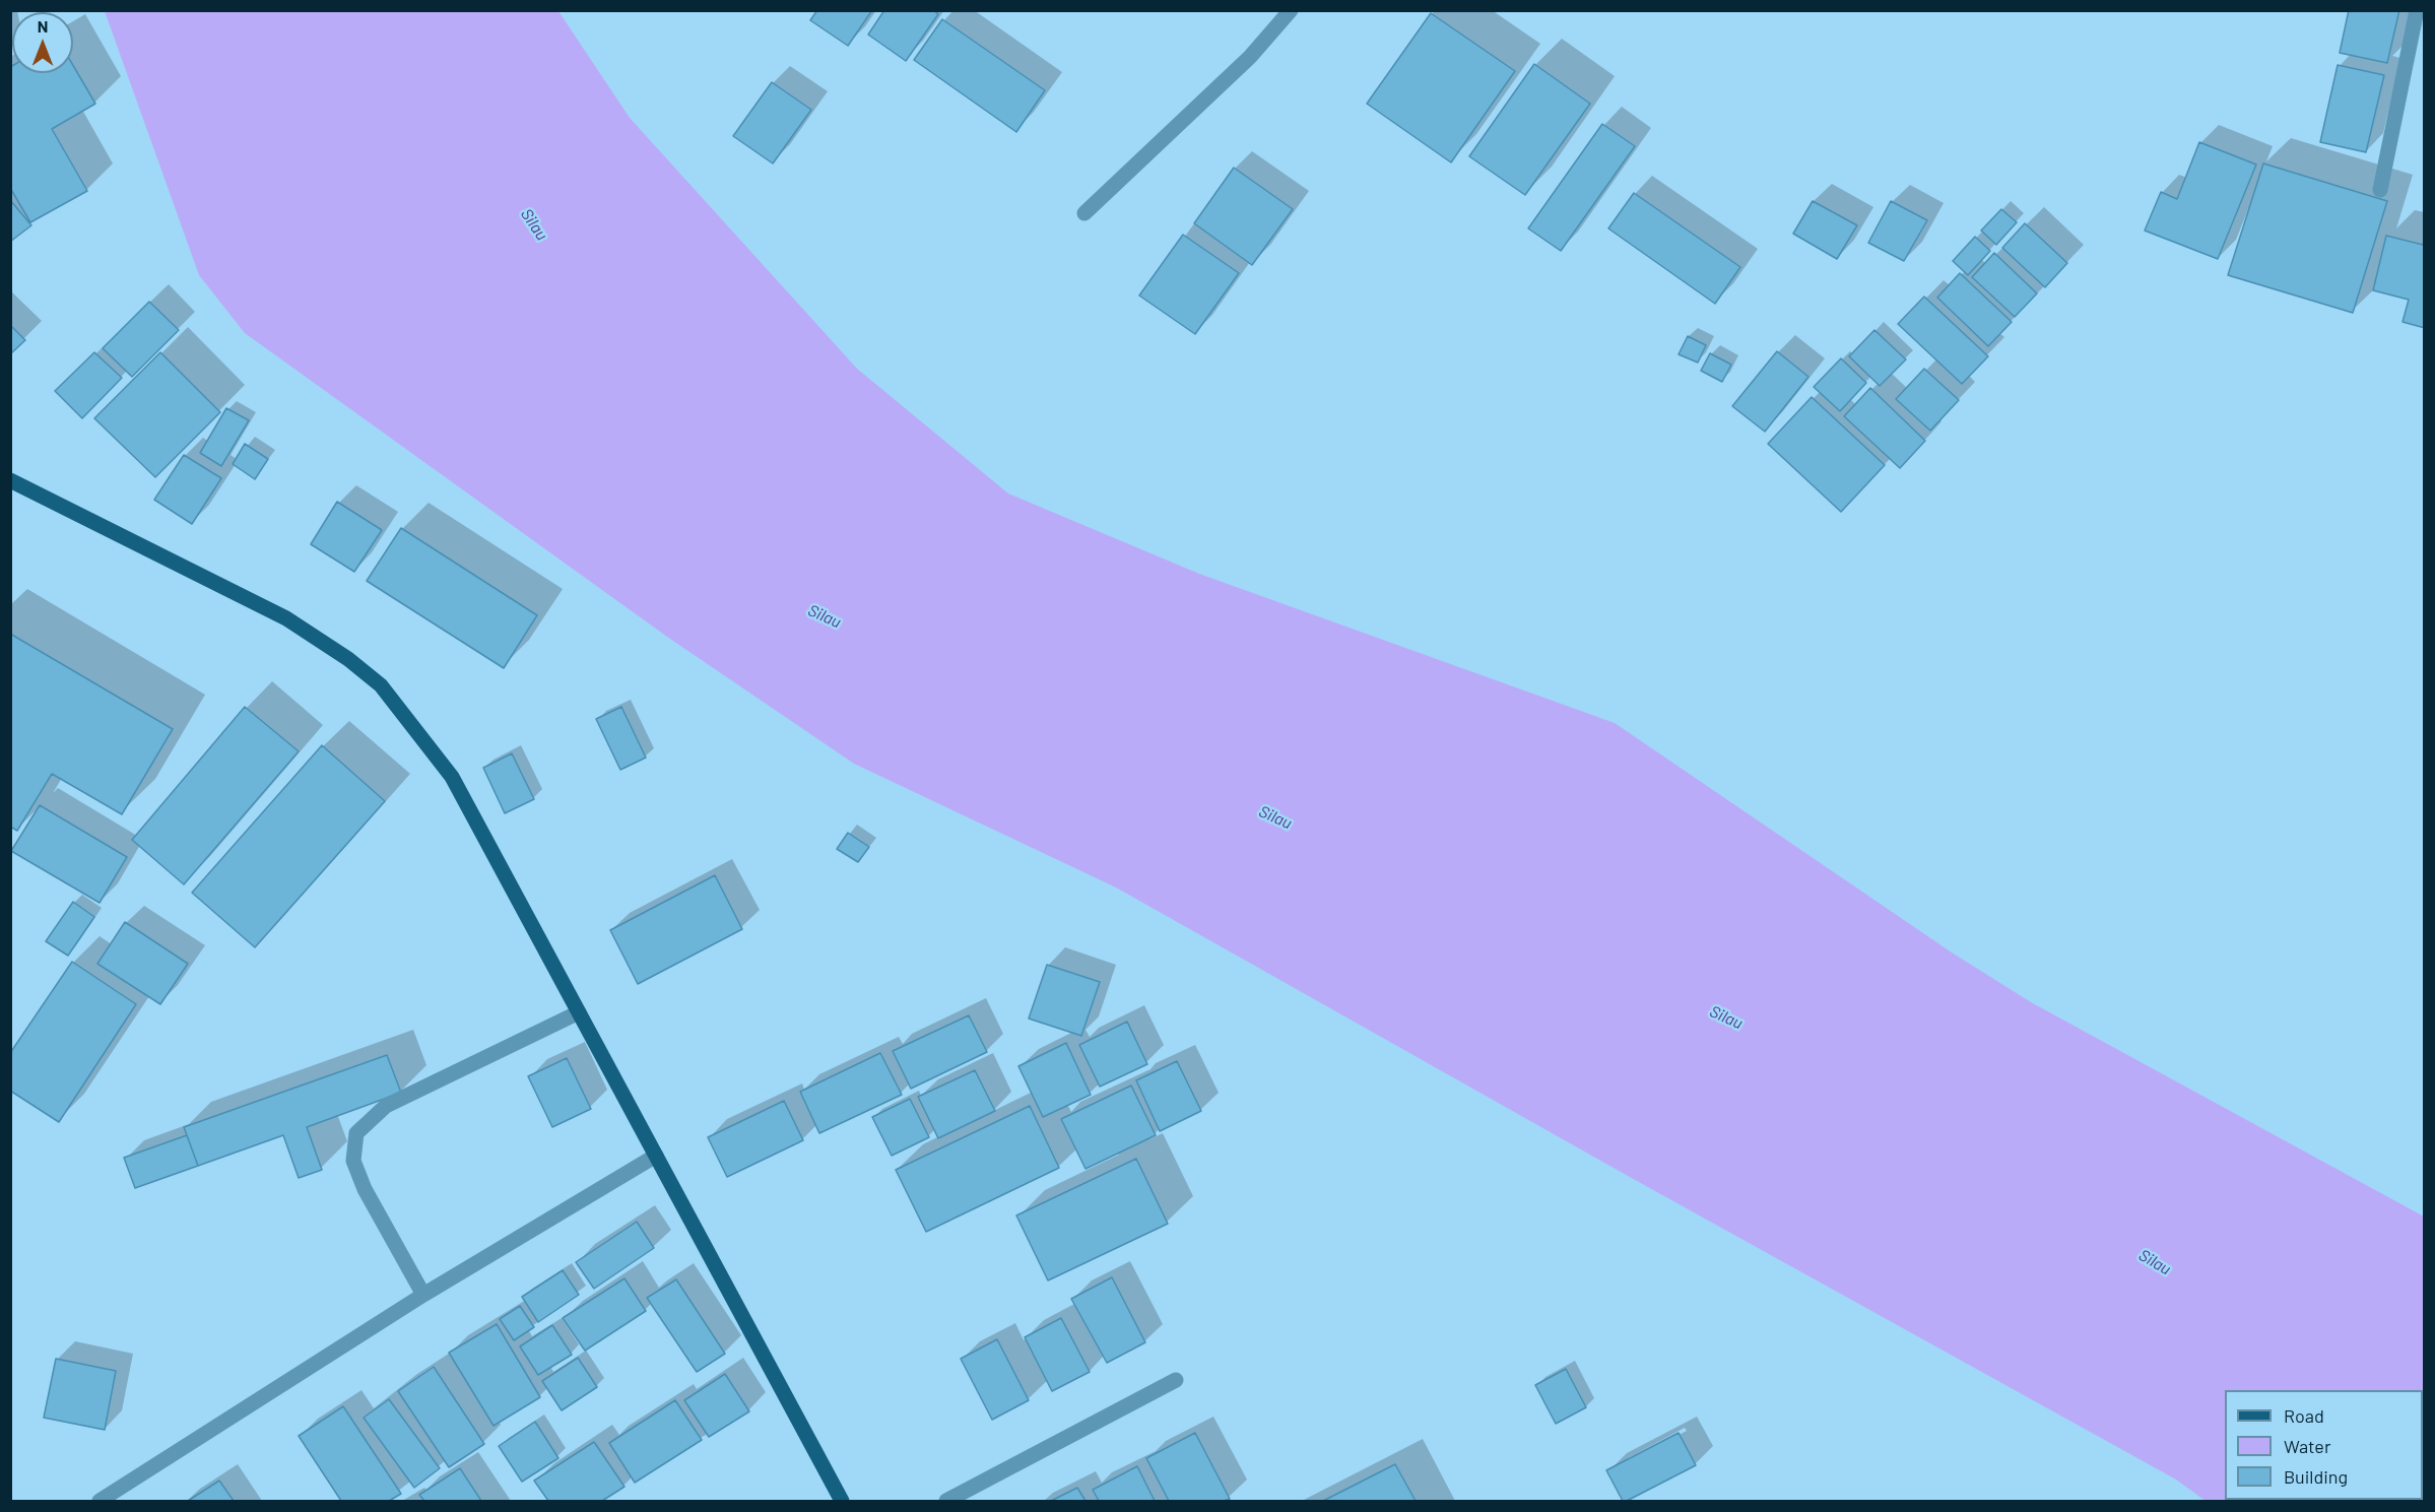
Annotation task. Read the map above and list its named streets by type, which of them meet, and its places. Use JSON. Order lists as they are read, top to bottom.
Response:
{
  "water": ["Silau"],
  "legend": ["Road", "Water", "Building"],
  "north": "top"
}
